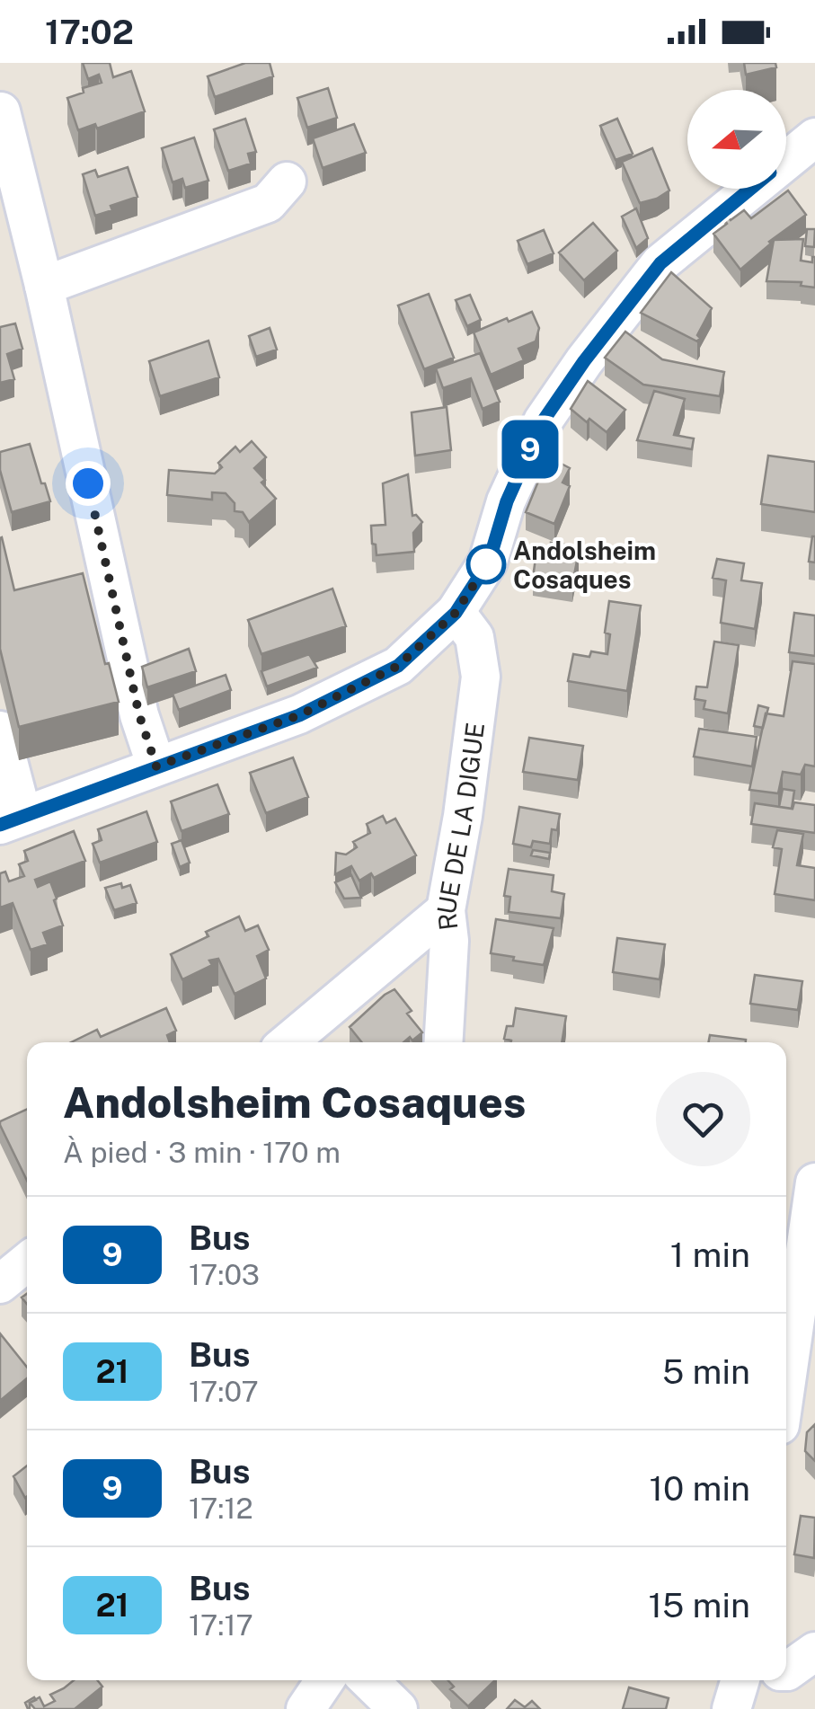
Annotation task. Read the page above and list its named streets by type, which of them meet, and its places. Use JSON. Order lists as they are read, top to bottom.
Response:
{
  "streets": {
    "street": ["RUE DE LA DIGUE"]
  },
  "places": ["Andolsheim Cosaques"],
  "lines": ["bus line 9"],
  "north": "left",
  "page": {
    "status": "17:02",
    "on_map": "9",
    "heading": ["Andolsheim Cosaques", "À pied · 3 min · 170 m"],
    "list": [
      {
        "mark": "9",
        "name": "Bus",
        "note": "17:03",
        "value": "1 min"
      },
      {
        "mark": "21",
        "name": "Bus",
        "note": "17:07",
        "value": "5 min"
      },
      {
        "mark": "9",
        "name": "Bus",
        "note": "17:12",
        "value": "10 min"
      },
      {
        "mark": "21",
        "name": "Bus",
        "note": "17:17",
        "value": "15 min"
      }
    ]
  }
}
